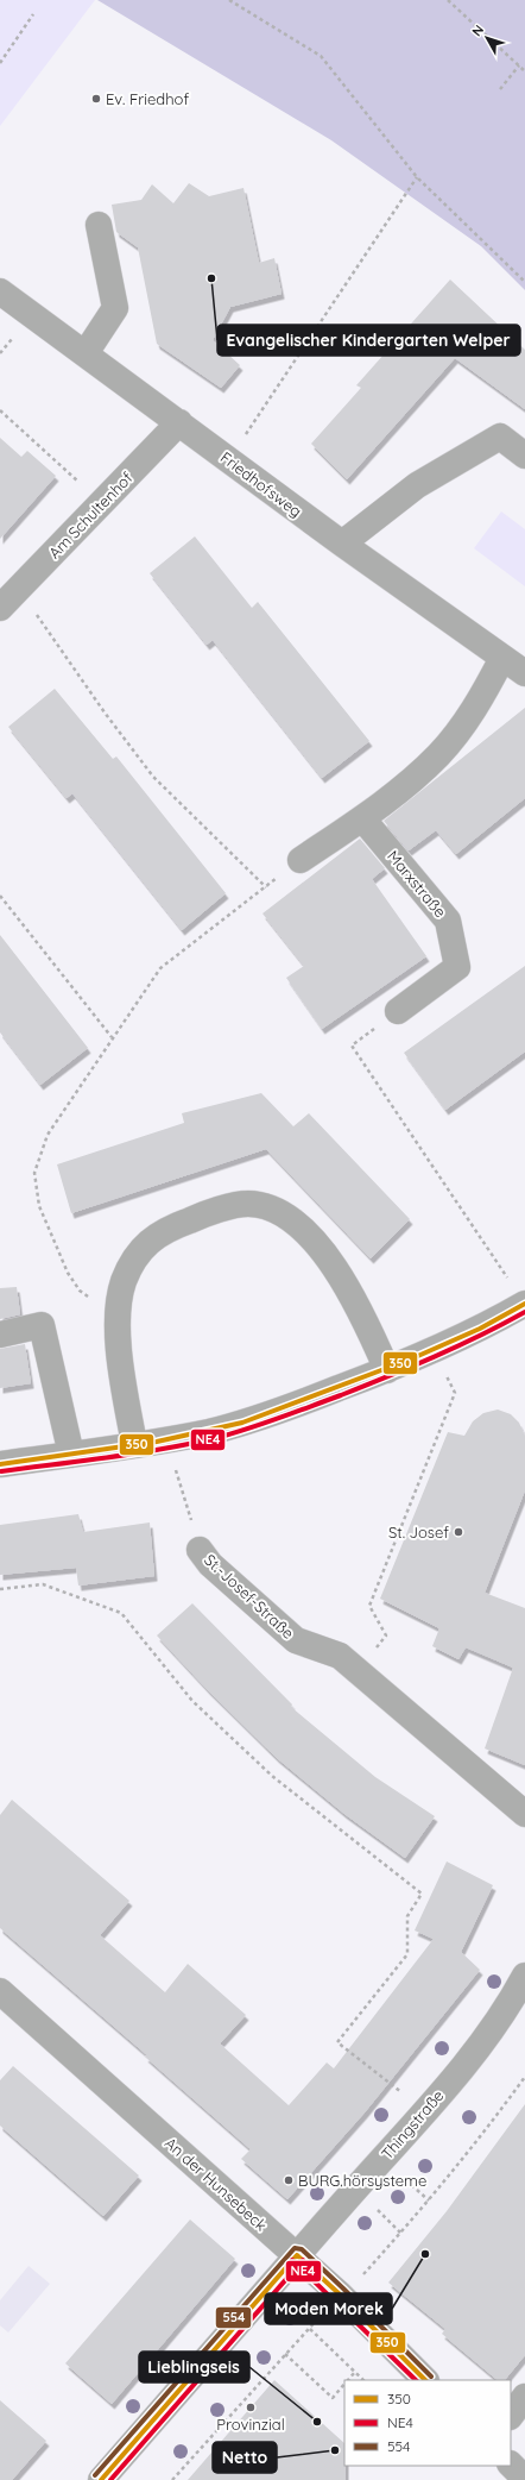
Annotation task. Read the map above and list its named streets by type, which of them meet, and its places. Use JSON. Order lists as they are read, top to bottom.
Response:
{
  "streets": {
    "street": [
      "Friedhofsweg",
      "Am Schultenhof",
      "Marxstraße",
      "St.-Josef-Straße",
      "Thingstraße",
      "An der Hunsebeck"
    ]
  },
  "crossings": [
    ["Friedhofsweg", "Am Schultenhof"],
    ["Thingstraße", "An der Hunsebeck"]
  ],
  "places": [
    "Ev. Friedhof",
    "Evangelischer Kindergarten Welper",
    "St. Josef",
    "BURG.hörsysteme",
    "Moden Morek",
    "Provinzial",
    "Lieblingseis",
    "Netto"
  ],
  "lines": ["transit line 350", "transit line NE4", "transit line 554"],
  "legend": ["350", "NE4", "554"],
  "north": "top left"
}
